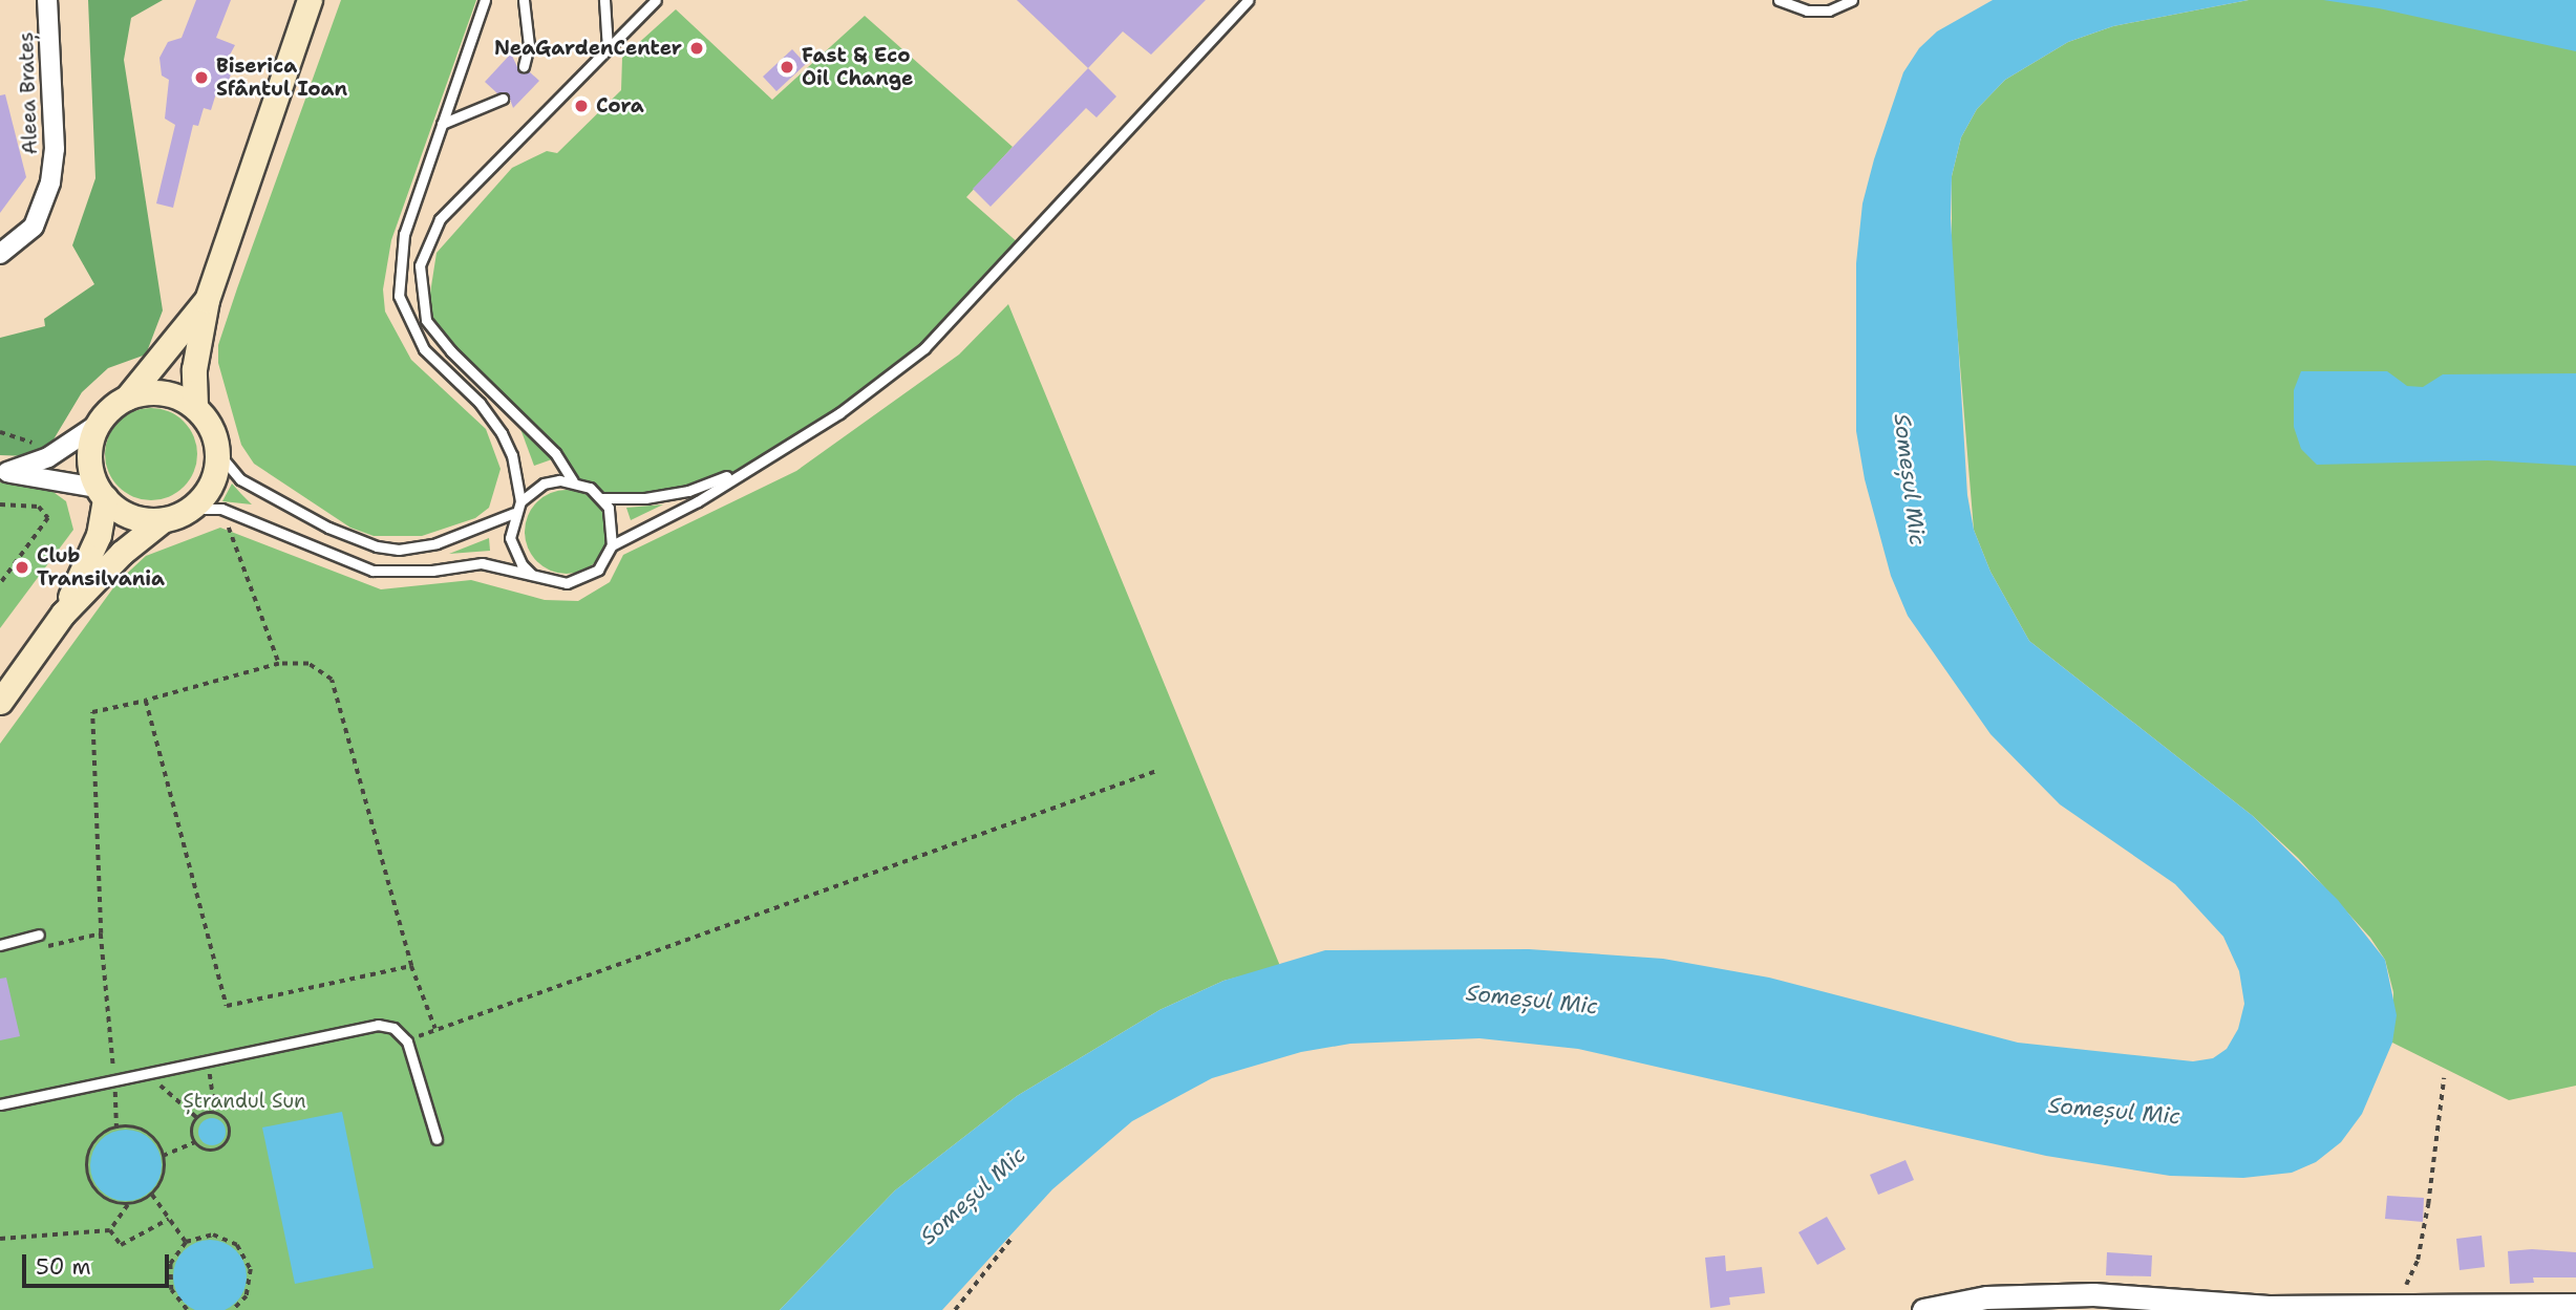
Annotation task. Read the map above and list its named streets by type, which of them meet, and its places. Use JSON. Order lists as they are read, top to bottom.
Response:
{
  "streets": {
    "street": ["Aleea Brateș"]
  },
  "water": ["Someșul Mic"],
  "parks": ["Ștrandul Sun"],
  "places": [
    "NeaGardenCenter",
    "Fast & Eco Oil Change",
    "Biserica Sfântul Ioan",
    "Cora",
    "Club Transilvania"
  ],
  "scale_bar": "50 m"
}
